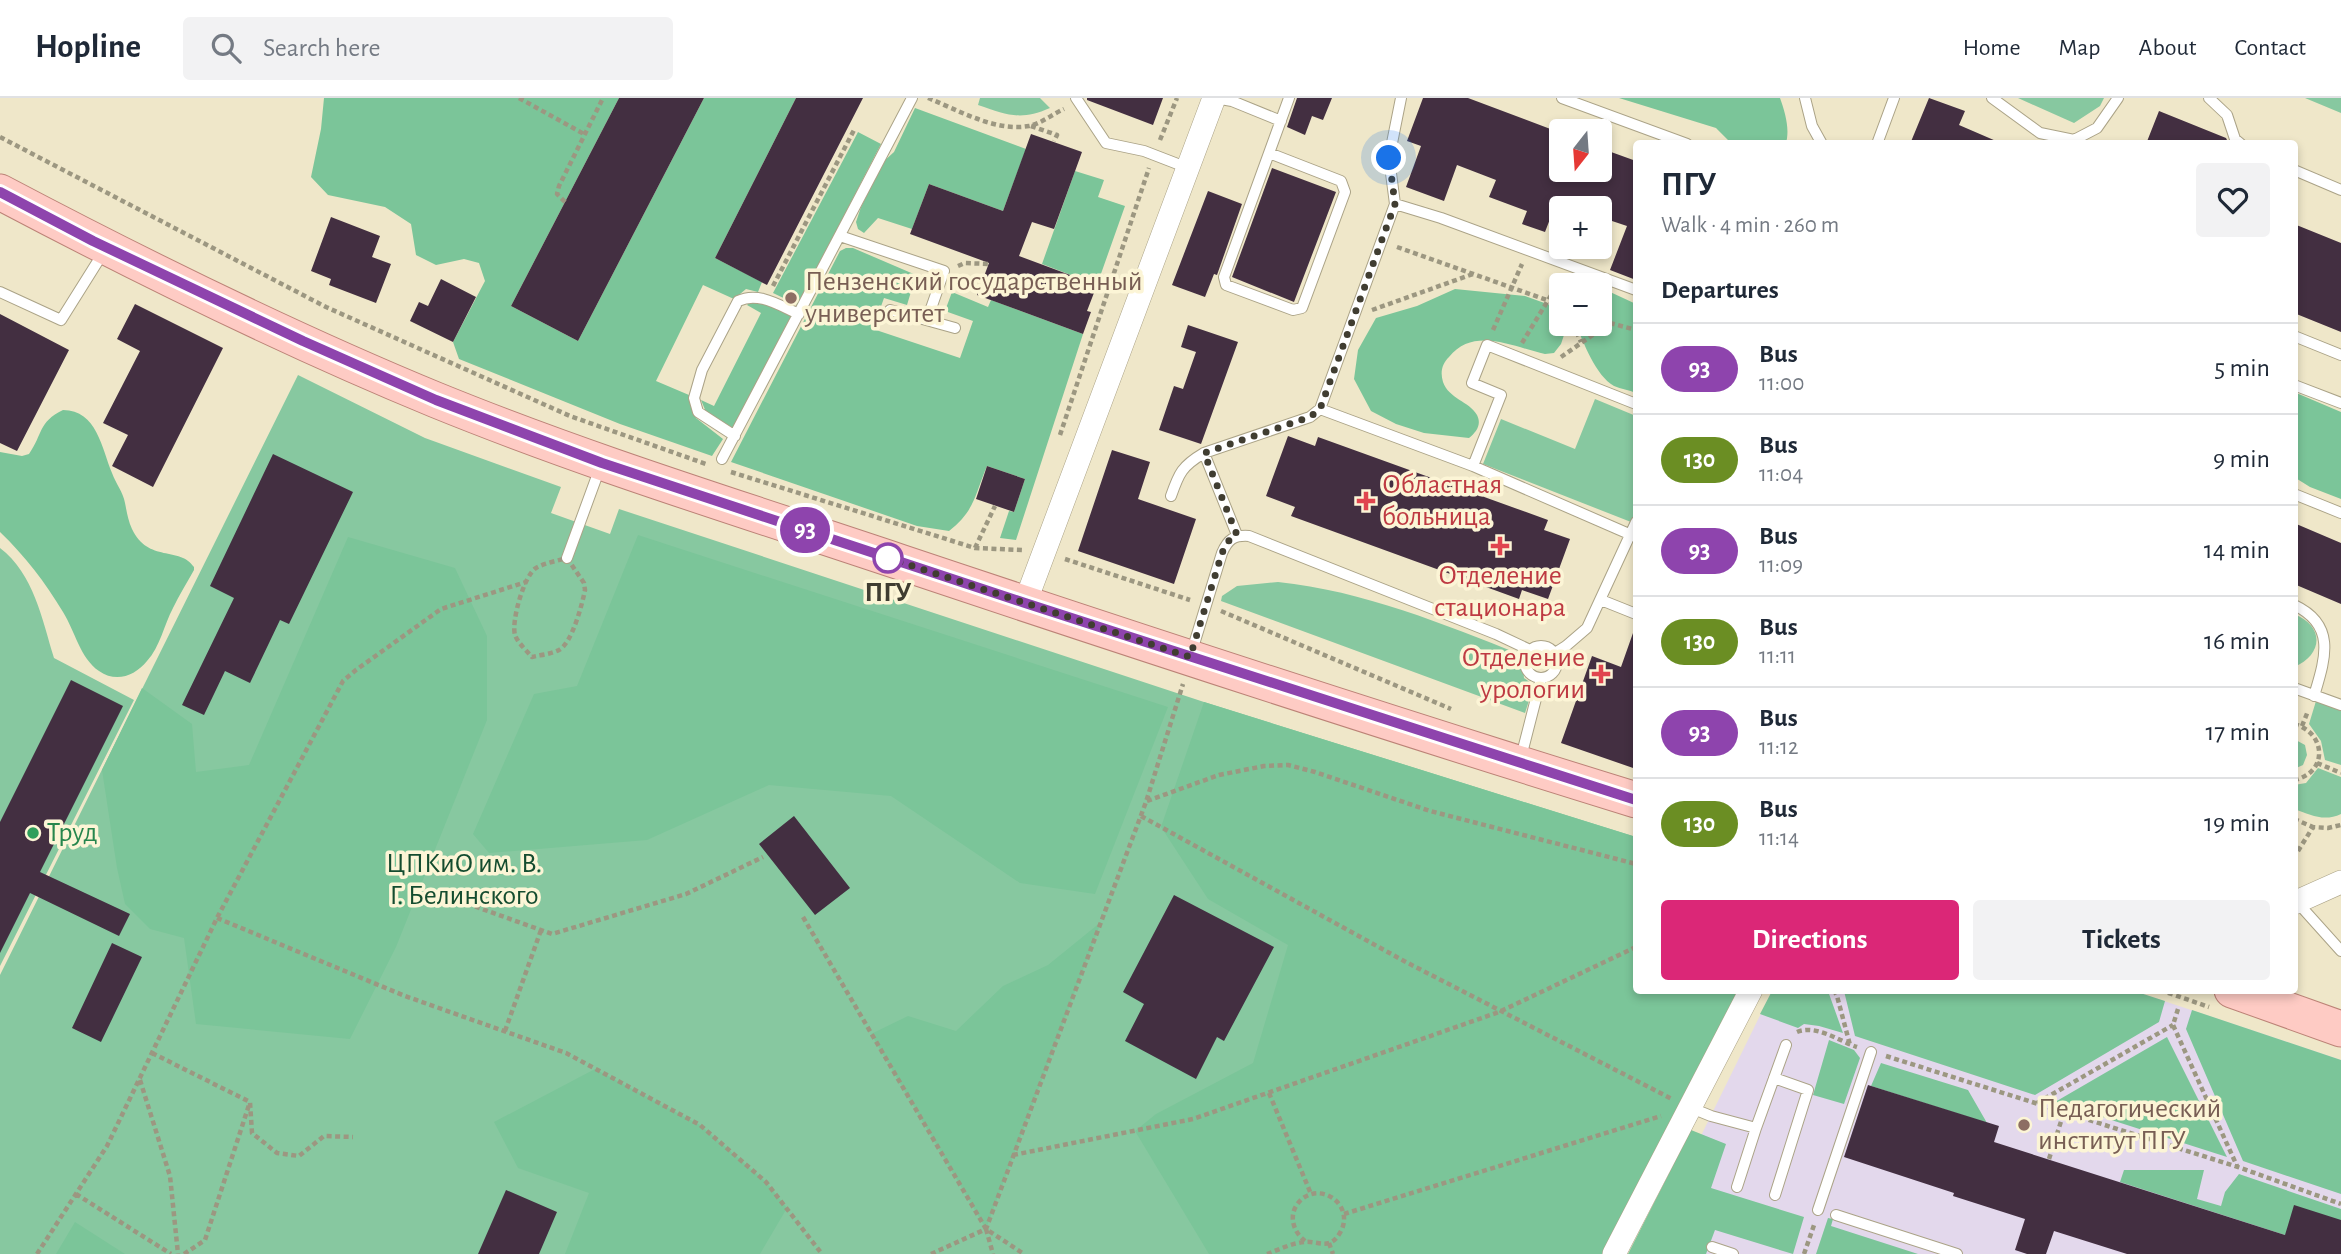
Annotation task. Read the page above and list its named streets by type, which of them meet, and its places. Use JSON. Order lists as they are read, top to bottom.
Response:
{
  "parks": ["ЦПКиО им. В. Г. Белинского"],
  "places": {
    "other": [
      "Пензенский государственный университет",
      "ПГУ",
      "Труд",
      "Педагогический институт ПГУ"
    ],
    "health": ["Областная больница", "Отделение стационара", "Отделение урологии"]
  },
  "lines": ["bus line 93"],
  "north": "bottom",
  "page": {
    "header": "Hopline",
    "search": "Search here",
    "nav": [
      "Home",
      "Map",
      "About",
      "Contact"
    ],
    "on_map": "93",
    "map_buttons": ["+", "−"],
    "heading": [
      ["ПГУ", "Walk · 4 min · 260 m"],
      "Departures"
    ],
    "list": [
      {
        "mark": "93",
        "name": "Bus",
        "note": "11:00",
        "value": "5 min"
      },
      {
        "mark": "130",
        "name": "Bus",
        "note": "11:04",
        "value": "9 min"
      },
      {
        "mark": "93",
        "name": "Bus",
        "note": "11:09",
        "value": "14 min"
      },
      {
        "mark": "130",
        "name": "Bus",
        "note": "11:11",
        "value": "16 min"
      },
      {
        "mark": "93",
        "name": "Bus",
        "note": "11:12",
        "value": "17 min"
      },
      {
        "mark": "130",
        "name": "Bus",
        "note": "11:14",
        "value": "19 min"
      }
    ],
    "buttons": ["Directions", "Tickets"]
  }
}
